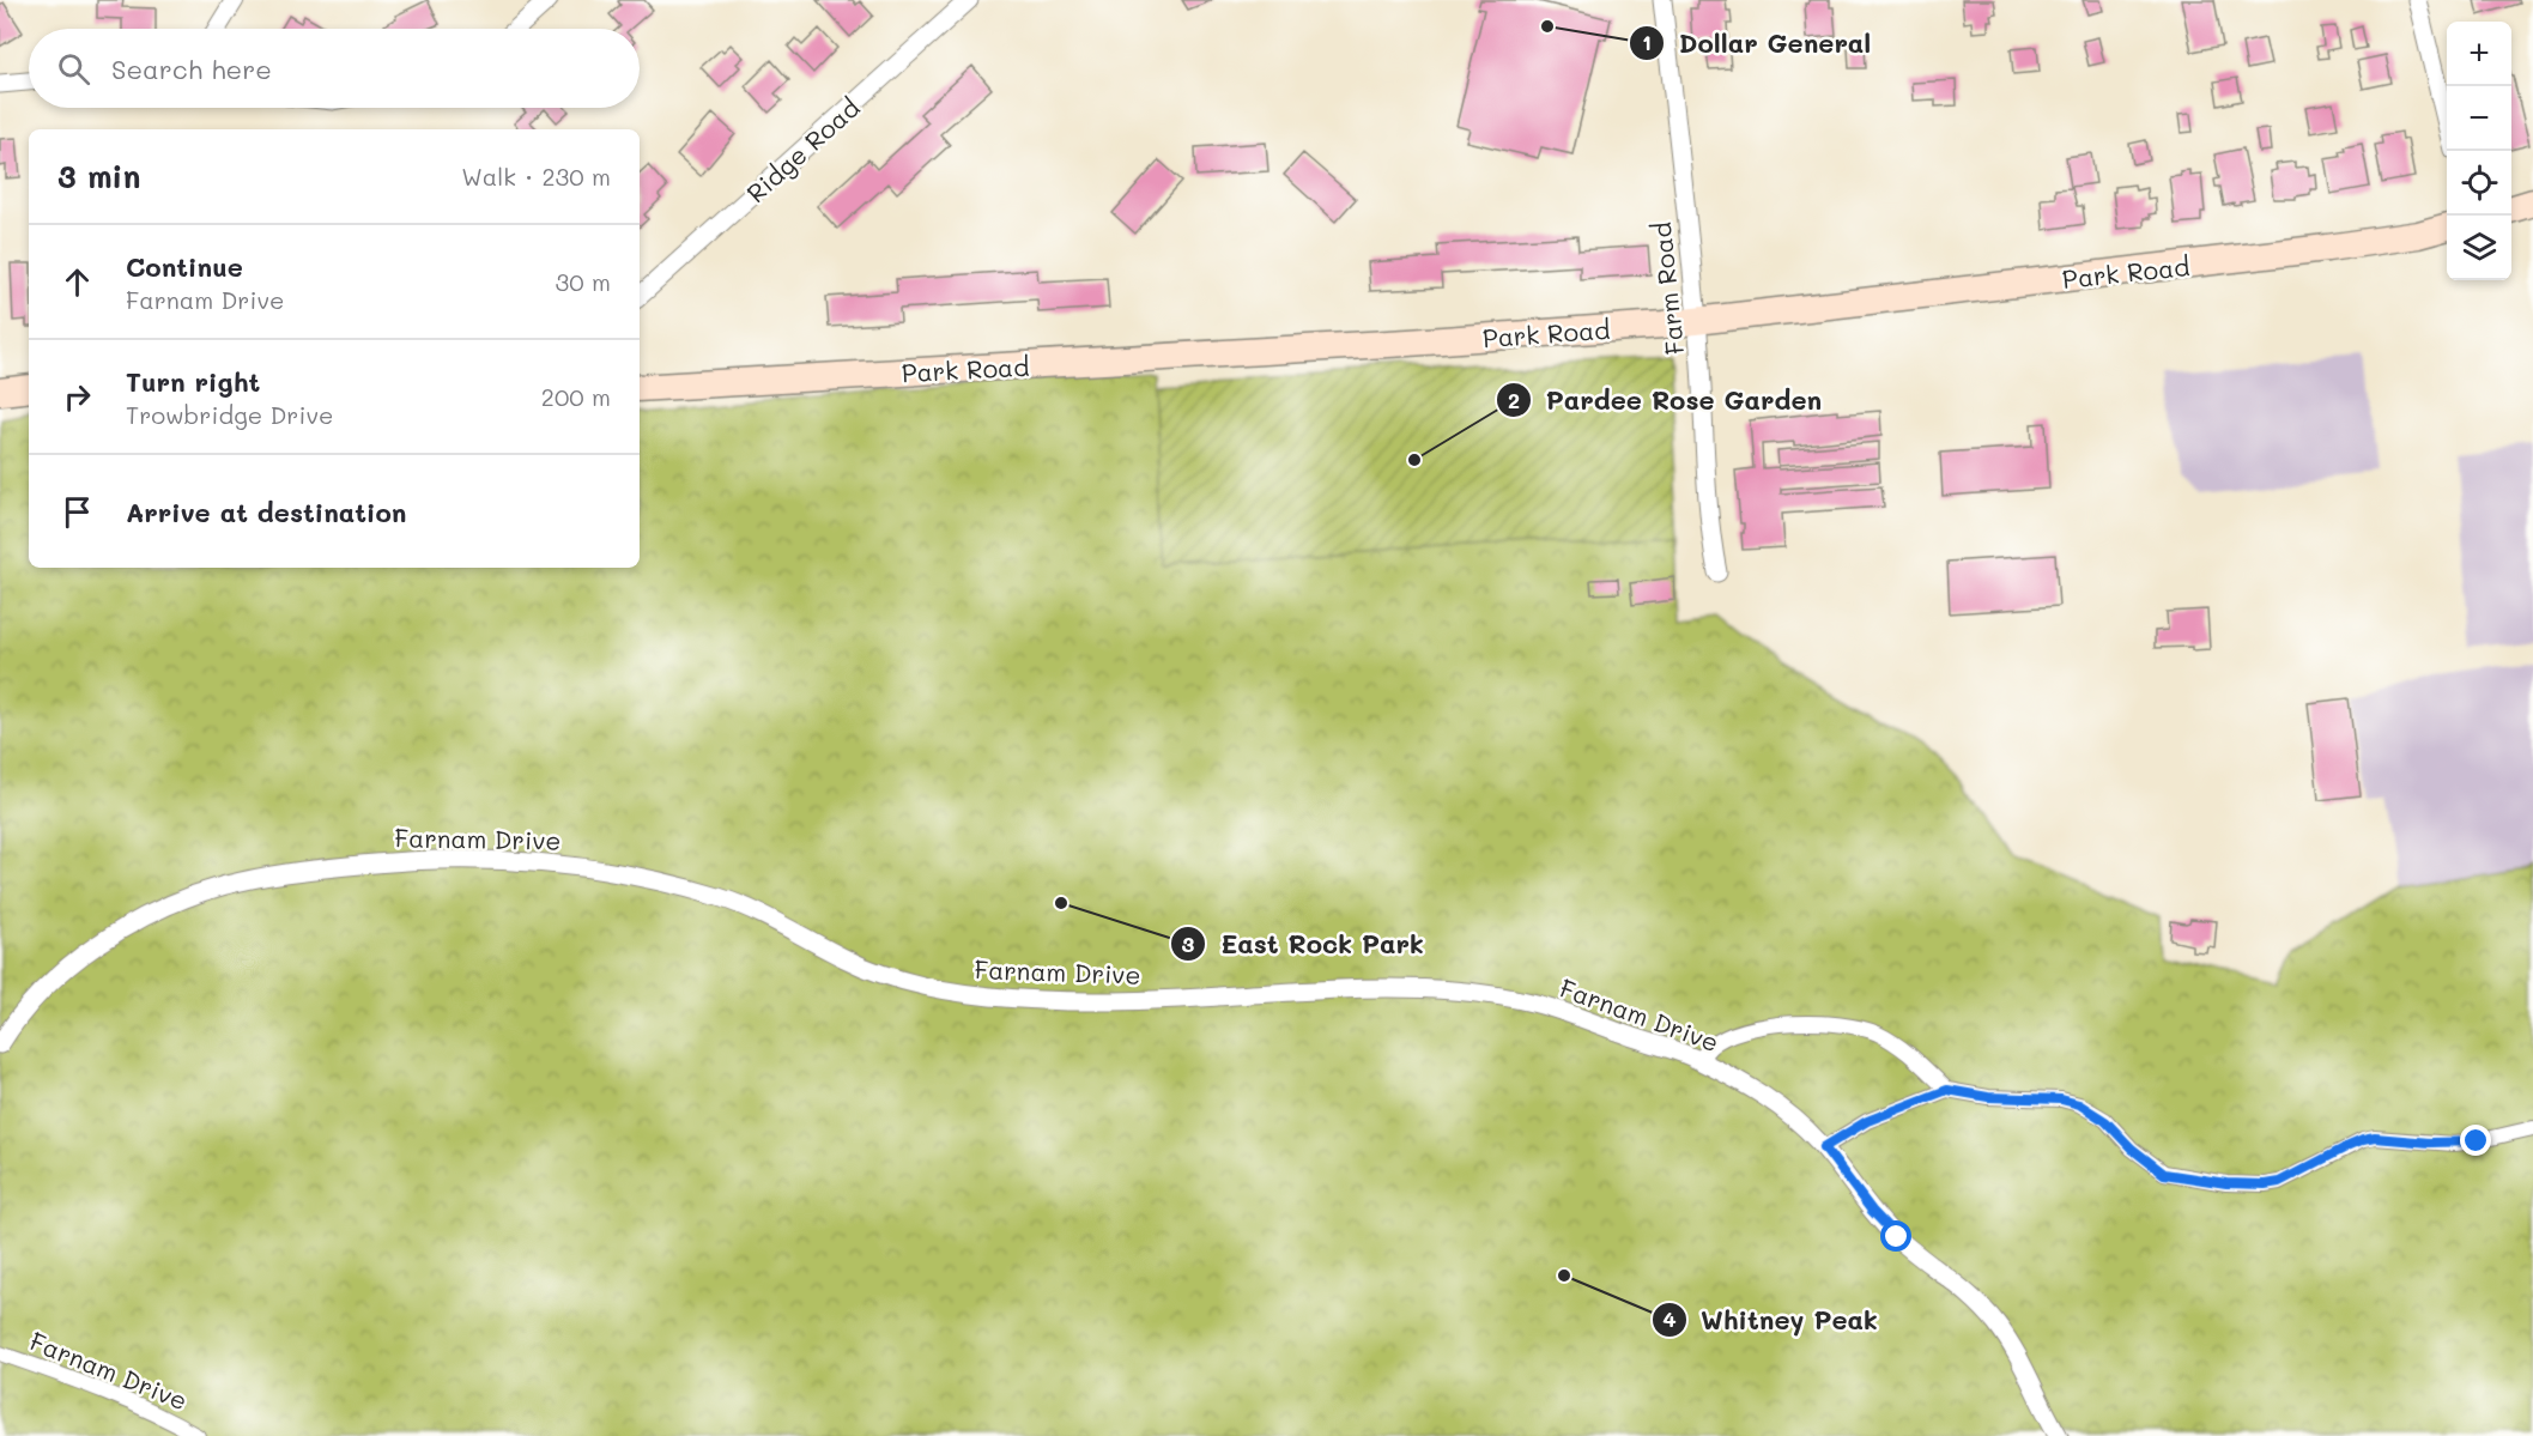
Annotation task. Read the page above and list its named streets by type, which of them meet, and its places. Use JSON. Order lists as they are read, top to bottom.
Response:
{
  "streets": {
    "main road": ["Park Road"],
    "street": ["Ridge Road", "Farm Road", "Farnam Drive"]
  },
  "crossings": [
    ["Park Road", "Farm Road"]
  ],
  "places": [
    "Dollar General",
    "Pardee Rose Garden",
    "East Rock Park",
    "Whitney Peak"
  ],
  "page": {
    "map_buttons": ["+", "−"],
    "search": "Search here",
    "heading": ["3 min", "Walk · 230 m"],
    "list": [
      ["Continue", "Farnam Drive", "30 m"],
      ["Turn right", "Trowbridge Drive", "200 m"],
      "Arrive at destination"
    ]
  }
}
